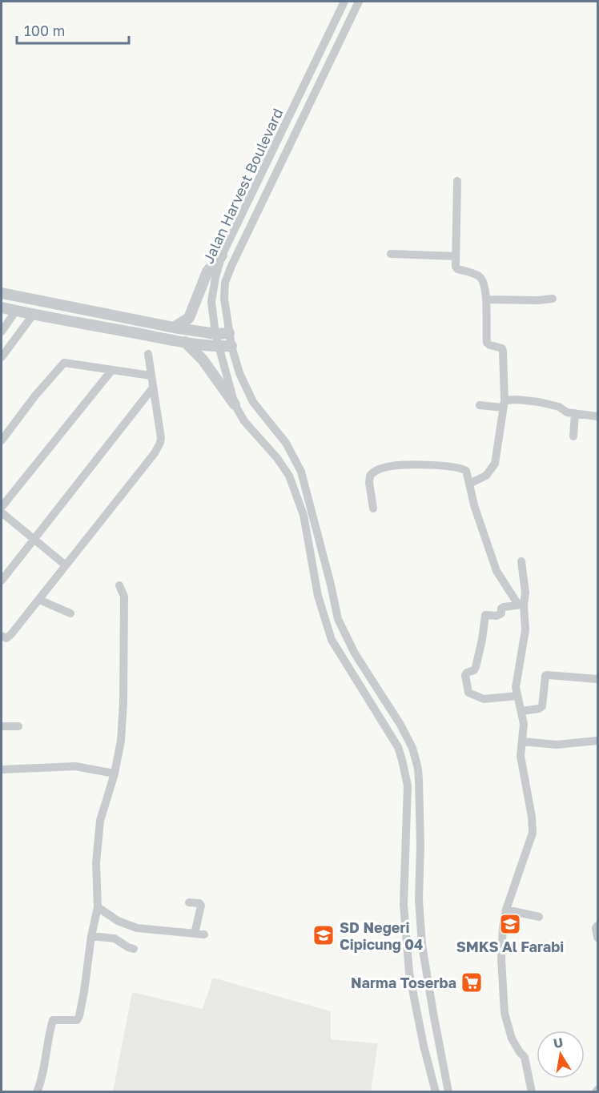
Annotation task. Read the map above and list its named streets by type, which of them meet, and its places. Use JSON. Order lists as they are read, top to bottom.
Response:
{
  "streets": {
    "street": ["Jalan Harvest Boulevard"]
  },
  "places": {
    "school or university": ["SMKS Al Farabi", "SD Negeri Cipicung 04"],
    "supermarket": ["Narma Toserba"]
  },
  "scale_bar": "100 m",
  "north": "top"
}
